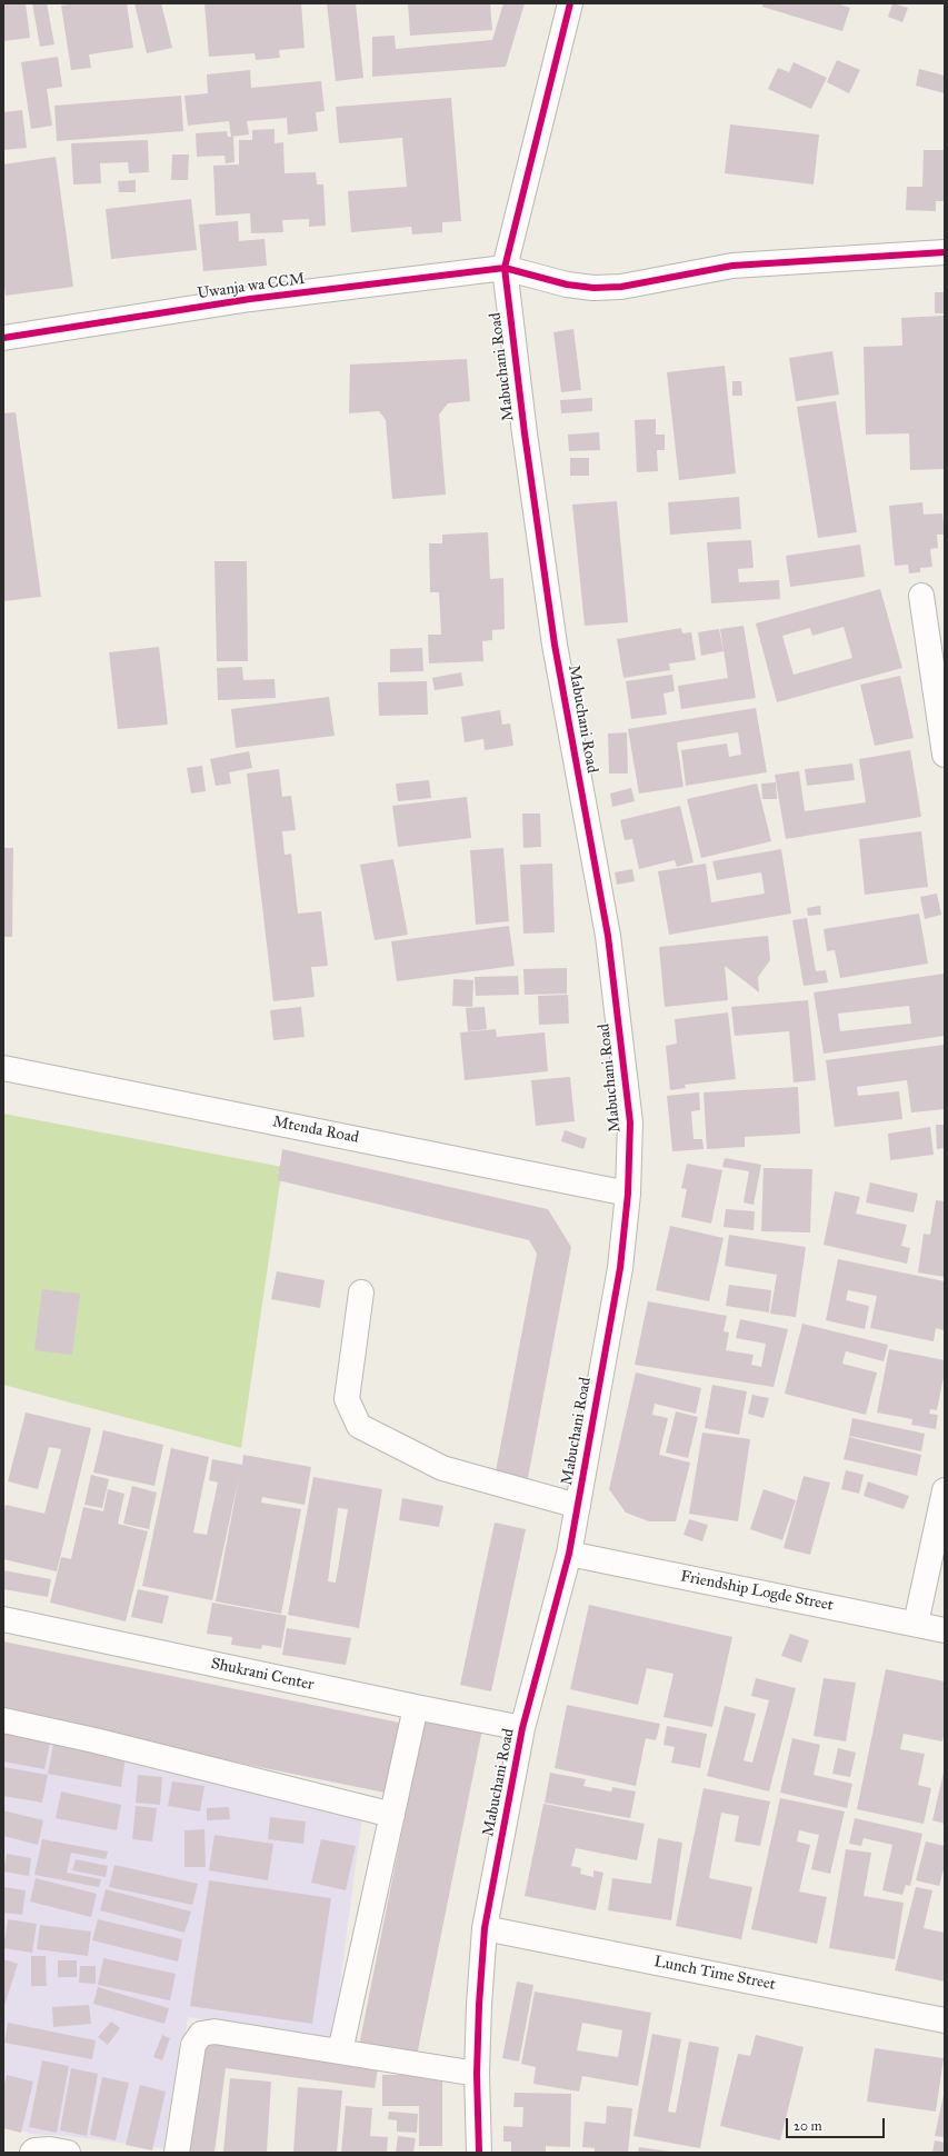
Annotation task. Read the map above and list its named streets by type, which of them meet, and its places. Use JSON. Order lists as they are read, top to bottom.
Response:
{
  "streets": {
    "street": [
      "Uwanja wa CCM",
      "Mabuchani Road",
      "Mtenda Road",
      "Friendship Logde Street",
      "Shukrani Center",
      "Lunch Time Street"
    ]
  },
  "crossings": [
    ["Uwanja wa CCM", "Mabuchani Road"],
    ["Mabuchani Road", "Mtenda Road"],
    ["Mabuchani Road", "Friendship Logde Street"],
    ["Mabuchani Road", "Shukrani Center"],
    ["Mabuchani Road", "Lunch Time Street"]
  ],
  "scale_bar": "20 m"
}
